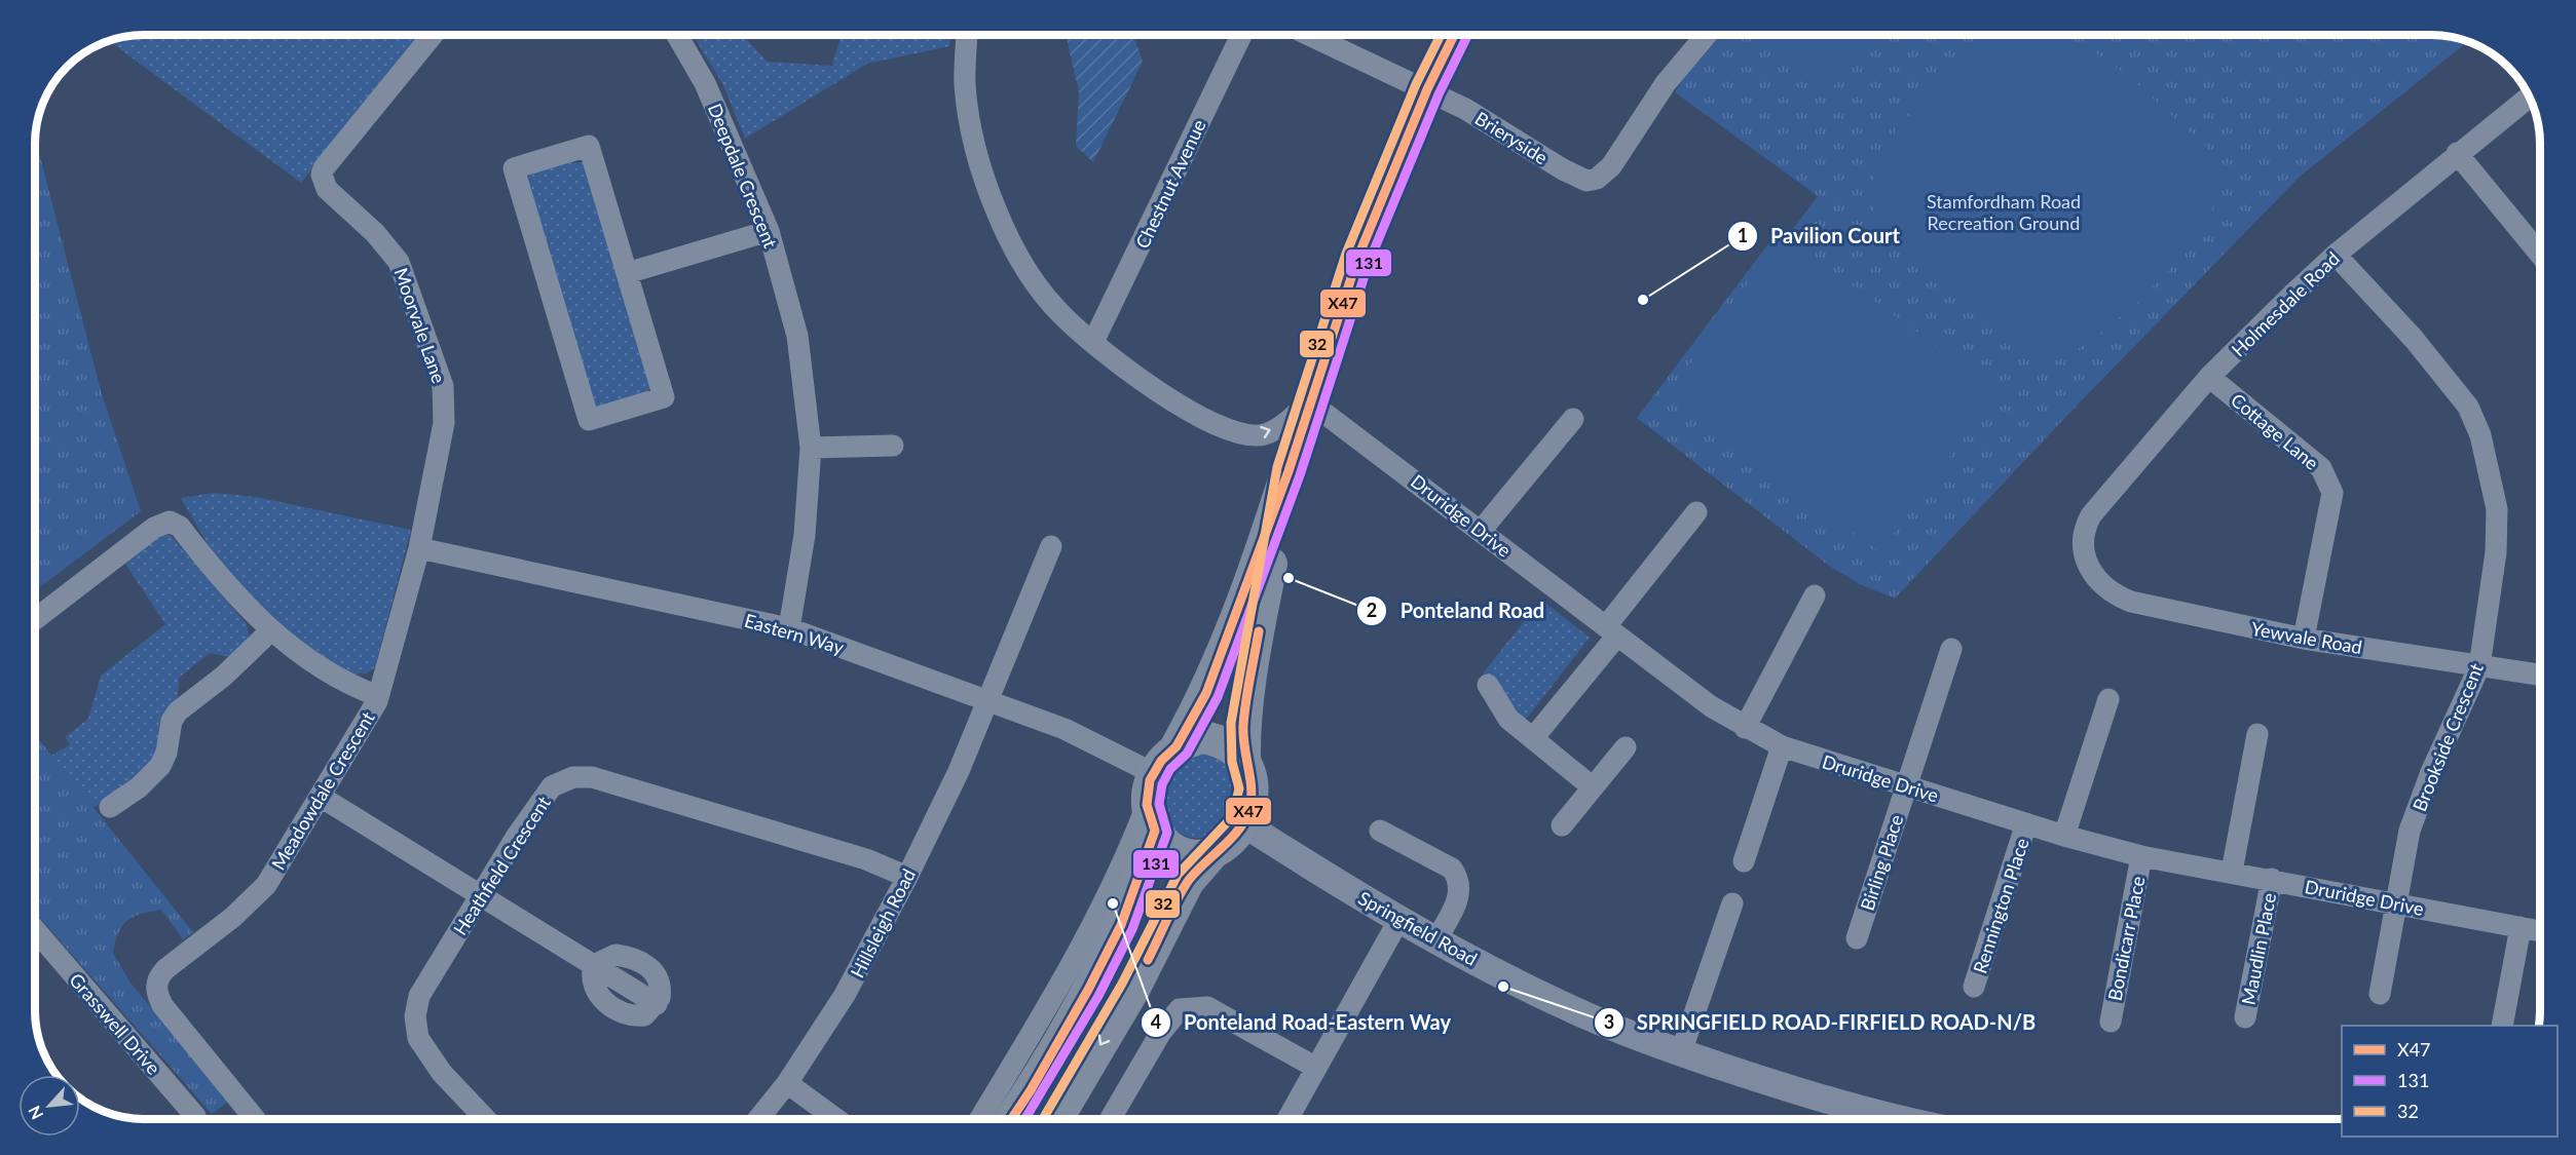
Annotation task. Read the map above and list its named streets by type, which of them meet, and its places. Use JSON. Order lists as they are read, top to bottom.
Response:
{
  "streets": {
    "main road": ["Springfield Road"],
    "street": [
      "Brieryside",
      "Deepdale Crescent",
      "Chestnut Avenue",
      "Holmesdale Road",
      "Moorvale Lane",
      "Cottage Lane",
      "Druridge Drive",
      "Eastern Way",
      "Yewvale Road",
      "Brookside Crescent",
      "Meadowdale Crescent",
      "Birling Place",
      "Heathfield Crescent",
      "Rennington Place",
      "Hillsleigh Road",
      "Bondicarr Place",
      "Maudlin Place",
      "Grasswell Drive"
    ]
  },
  "crossings": [
    ["Deepdale Crescent", "Eastern Way"],
    ["Holmesdale Road", "Cottage Lane"],
    ["Holmesdale Road", "Yewvale Road"],
    ["Holmesdale Road", "Brookside Crescent"],
    ["Moorvale Lane", "Eastern Way"],
    ["Moorvale Lane", "Meadowdale Crescent"],
    ["Cottage Lane", "Yewvale Road"],
    ["Druridge Drive", "Brookside Crescent"],
    ["Druridge Drive", "Birling Place"],
    ["Druridge Drive", "Rennington Place"],
    ["Druridge Drive", "Bondicarr Place"],
    ["Druridge Drive", "Maudlin Place"],
    ["Eastern Way", "Meadowdale Crescent"],
    ["Eastern Way", "Hillsleigh Road"],
    ["Eastern Way", "Springfield Road"],
    ["Yewvale Road", "Brookside Crescent"],
    ["Heathfield Crescent", "Hillsleigh Road"]
  ],
  "parks": ["Stamfordham Road Recreation Ground"],
  "places": [
    "Pavilion Court",
    "Ponteland Road",
    "Ponteland Road-Eastern Way",
    "SPRINGFIELD ROAD-FIRFIELD ROAD-N/B"
  ],
  "lines": ["transit line X47", "transit line 131", "transit line 32"],
  "legend": ["X47", "131", "32"],
  "north": "bottom left"
}
